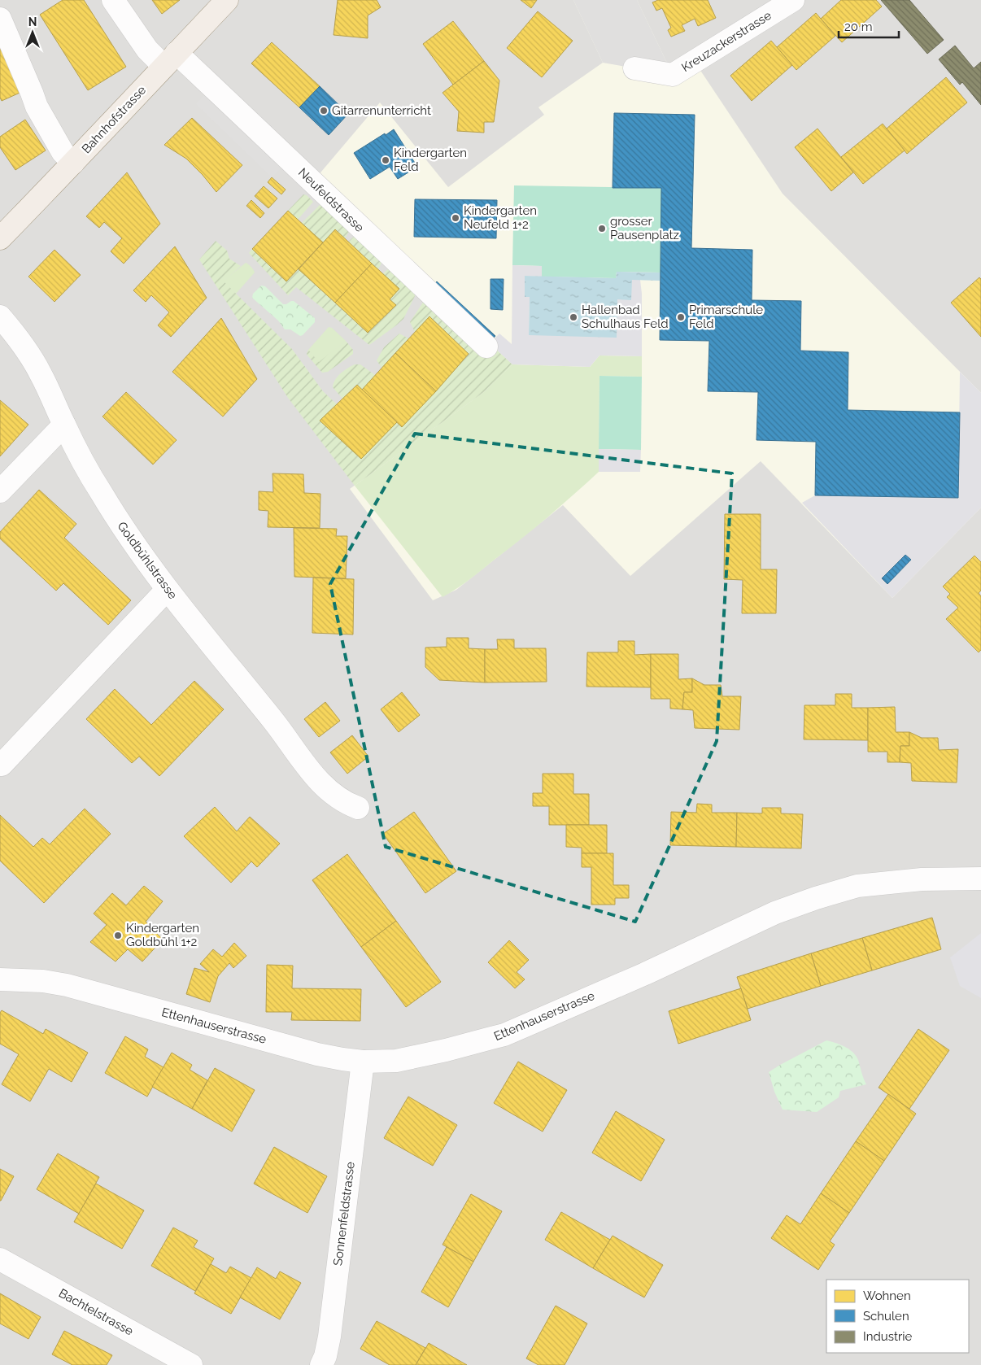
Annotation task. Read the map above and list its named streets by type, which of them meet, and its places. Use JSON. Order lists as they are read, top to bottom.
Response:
{
  "streets": {
    "main road": ["Bahnhofstrasse"],
    "street": [
      "Kreuzackerstrasse",
      "Neufeldstrasse",
      "Goldbühlstrasse",
      "Ettenhauserstrasse",
      "Sonnenfeldstrasse",
      "Bachtelstrasse"
    ]
  },
  "crossings": [
    ["Bahnhofstrasse", "Neufeldstrasse"],
    ["Ettenhauserstrasse", "Sonnenfeldstrasse"]
  ],
  "places": [
    "Gitarrenunterricht",
    "Kindergarten Feld",
    "Kindergarten Neufeld 1+2",
    "grosser Pausenplatz",
    "Hallenbad Schulhaus Feld",
    "Primarschule Feld",
    "Kindergarten Goldbühl 1+2"
  ],
  "legend": ["Wohnen", "Schulen", "Industrie"],
  "scale_bar": "20 m",
  "north": "top"
}
